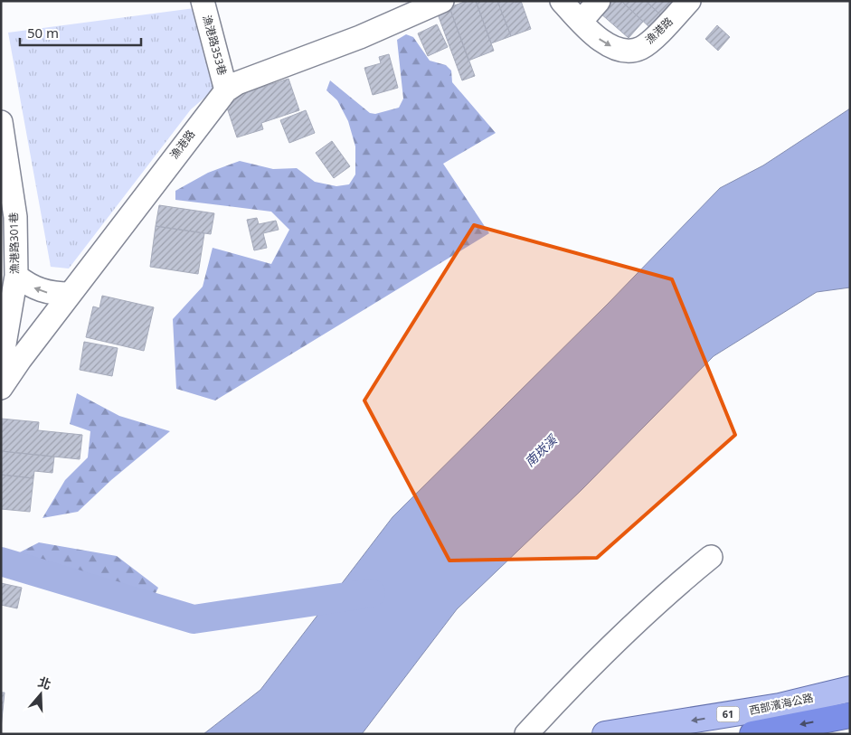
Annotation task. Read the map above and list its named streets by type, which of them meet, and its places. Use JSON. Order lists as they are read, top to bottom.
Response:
{
  "streets": {
    "main road": ["西部濱海公路", "61"],
    "street": ["漁港路", "漁港路353巷", "漁港路301巷"]
  },
  "crossings": [
    ["漁港路", "漁港路353巷"]
  ],
  "one_way": ["西部濱海公路"],
  "water": ["南崁溪"],
  "scale_bar": "50 m",
  "north": "top"
}
